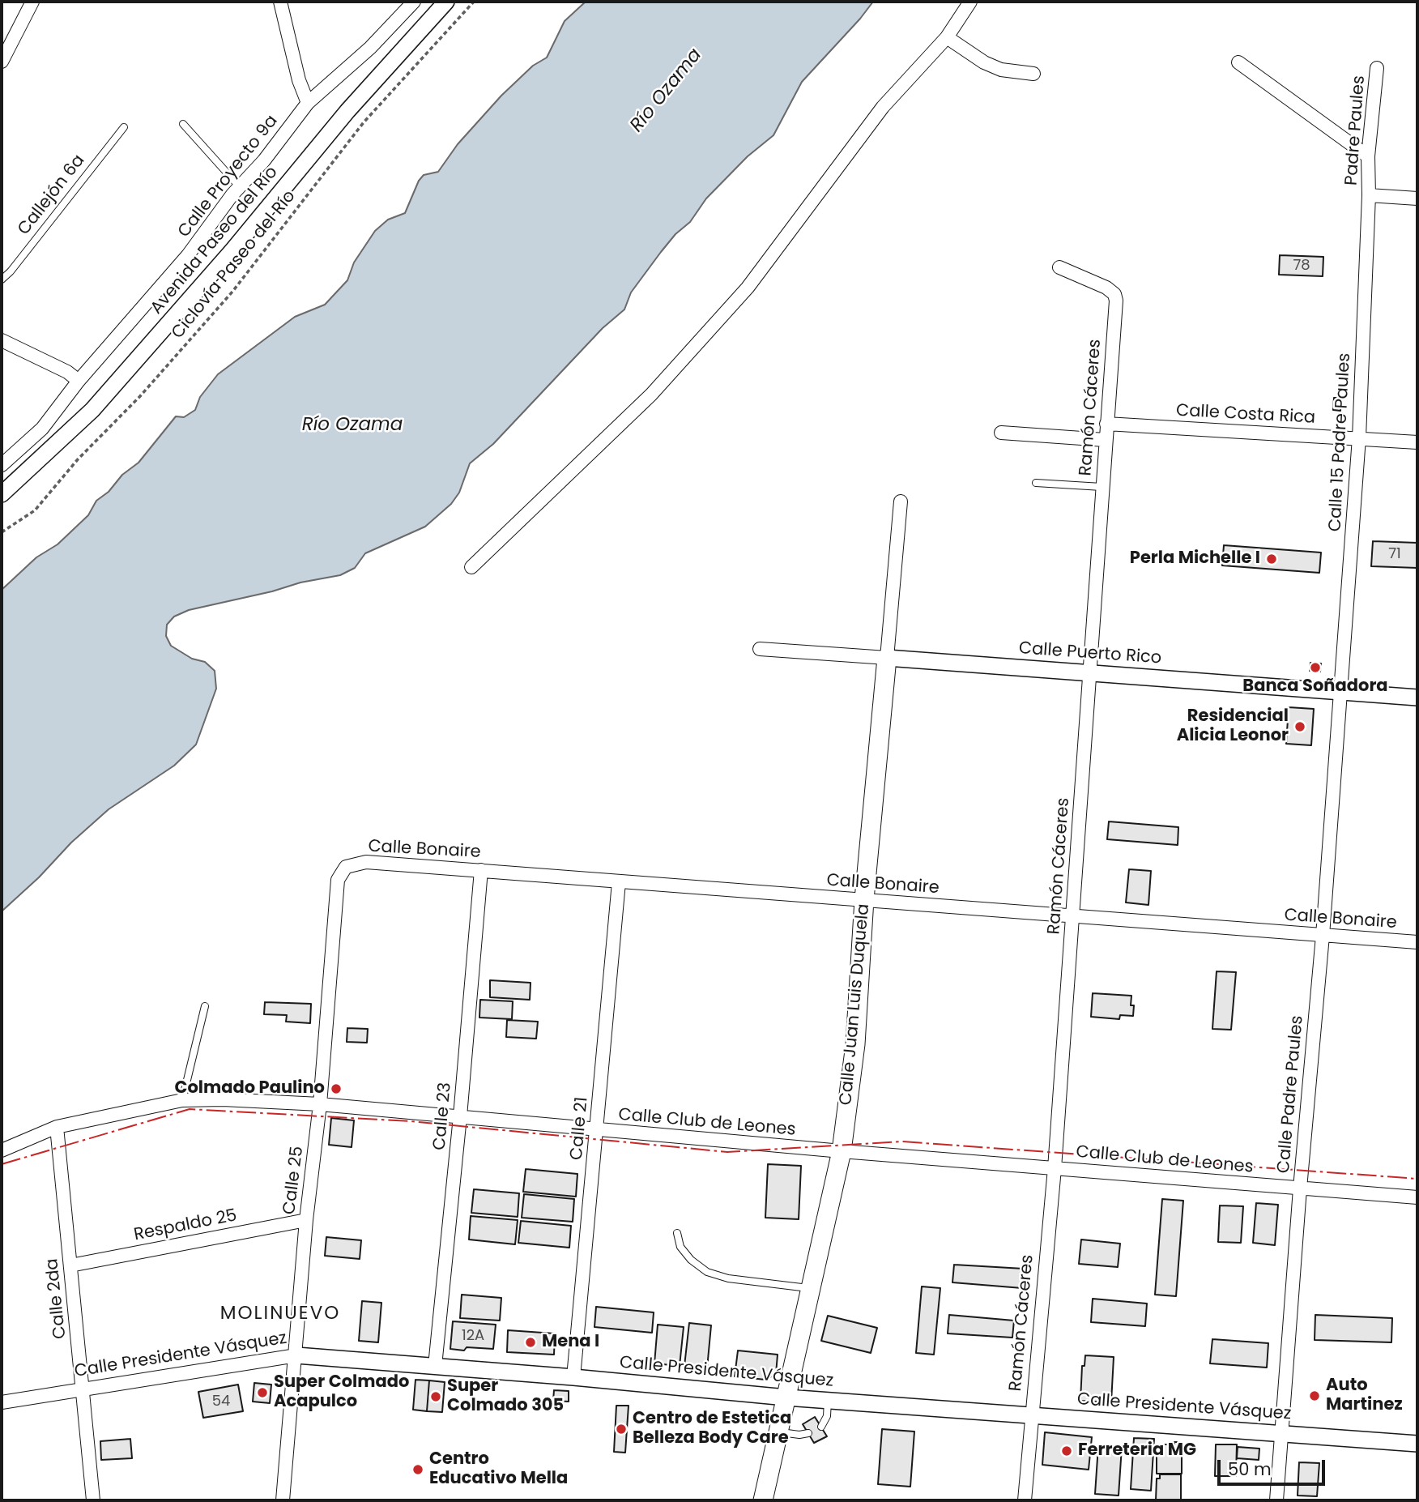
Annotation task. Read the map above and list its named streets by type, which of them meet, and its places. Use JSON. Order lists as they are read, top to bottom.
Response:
{
  "streets": {
    "main road": ["Calle Juan Luis Duquela"],
    "street": [
      "Padre Paules",
      "Calle Proyecto 9a",
      "Avenida Paseo del Río",
      "Ramón Cáceres",
      "Calle Costa Rica",
      "Calle 15 Padre Paules",
      "Calle Puerto Rico",
      "Calle Bonaire",
      "Calle Padre Paules",
      "Calle 23",
      "Calle Club de Leones",
      "Calle 21",
      "Calle 25",
      "Respaldo 25",
      "Calle 2da",
      "Calle Presidente Vásquez"
    ],
    "lane": ["Callejón 6a"],
    "path": ["Ciclovía Paseo del Río"]
  },
  "crossings": [
    ["Padre Paules", "Calle 15 Padre Paules"],
    ["Ramón Cáceres", "Calle Costa Rica"],
    ["Ramón Cáceres", "Calle Puerto Rico"],
    ["Ramón Cáceres", "Calle Bonaire"],
    ["Ramón Cáceres", "Calle Club de Leones"],
    ["Ramón Cáceres", "Calle Presidente Vásquez"],
    ["Calle Costa Rica", "Calle 15 Padre Paules"],
    ["Calle 15 Padre Paules", "Calle Puerto Rico"],
    ["Calle 15 Padre Paules", "Calle Padre Paules"],
    ["Calle Puerto Rico", "Calle Juan Luis Duquela"],
    ["Calle Puerto Rico", "Calle Padre Paules"],
    ["Calle Bonaire", "Calle Juan Luis Duquela"],
    ["Calle Bonaire", "Calle Padre Paules"],
    ["Calle Bonaire", "Calle 23"],
    ["Calle Bonaire", "Calle 21"],
    ["Calle Bonaire", "Calle 25"],
    ["Calle Juan Luis Duquela", "Calle Club de Leones"],
    ["Calle Juan Luis Duquela", "Calle Presidente Vásquez"],
    ["Calle Padre Paules", "Calle Club de Leones"],
    ["Calle Padre Paules", "Calle Presidente Vásquez"],
    ["Calle 23", "Calle Club de Leones"],
    ["Calle 23", "Calle Presidente Vásquez"],
    ["Calle Club de Leones", "Calle 21"],
    ["Calle Club de Leones", "Calle 25"],
    ["Calle Club de Leones", "Calle 2da"],
    ["Calle 21", "Calle Presidente Vásquez"],
    ["Calle 25", "Respaldo 25"],
    ["Calle 25", "Calle Presidente Vásquez"],
    ["Respaldo 25", "Calle 2da"],
    ["Calle 2da", "Calle Presidente Vásquez"]
  ],
  "districts": ["MOLINUEVO"],
  "water": ["Río Ozama"],
  "places": [
    "Perla Michelle I",
    "Banca Soñadora",
    "Residencial Alicia Leonor",
    "Colmado Paulino",
    "Mena I",
    "Super Colmado Acapulco",
    "Auto Martinez",
    "Super Colmado 305",
    "Centro de Estetica Belleza Body Care",
    "Ferreteria MG",
    "Centro Educativo Mella"
  ],
  "house_numbers": [
    "78",
    "71",
    "12A",
    "54"
  ],
  "scale_bar": "50 m"
}
